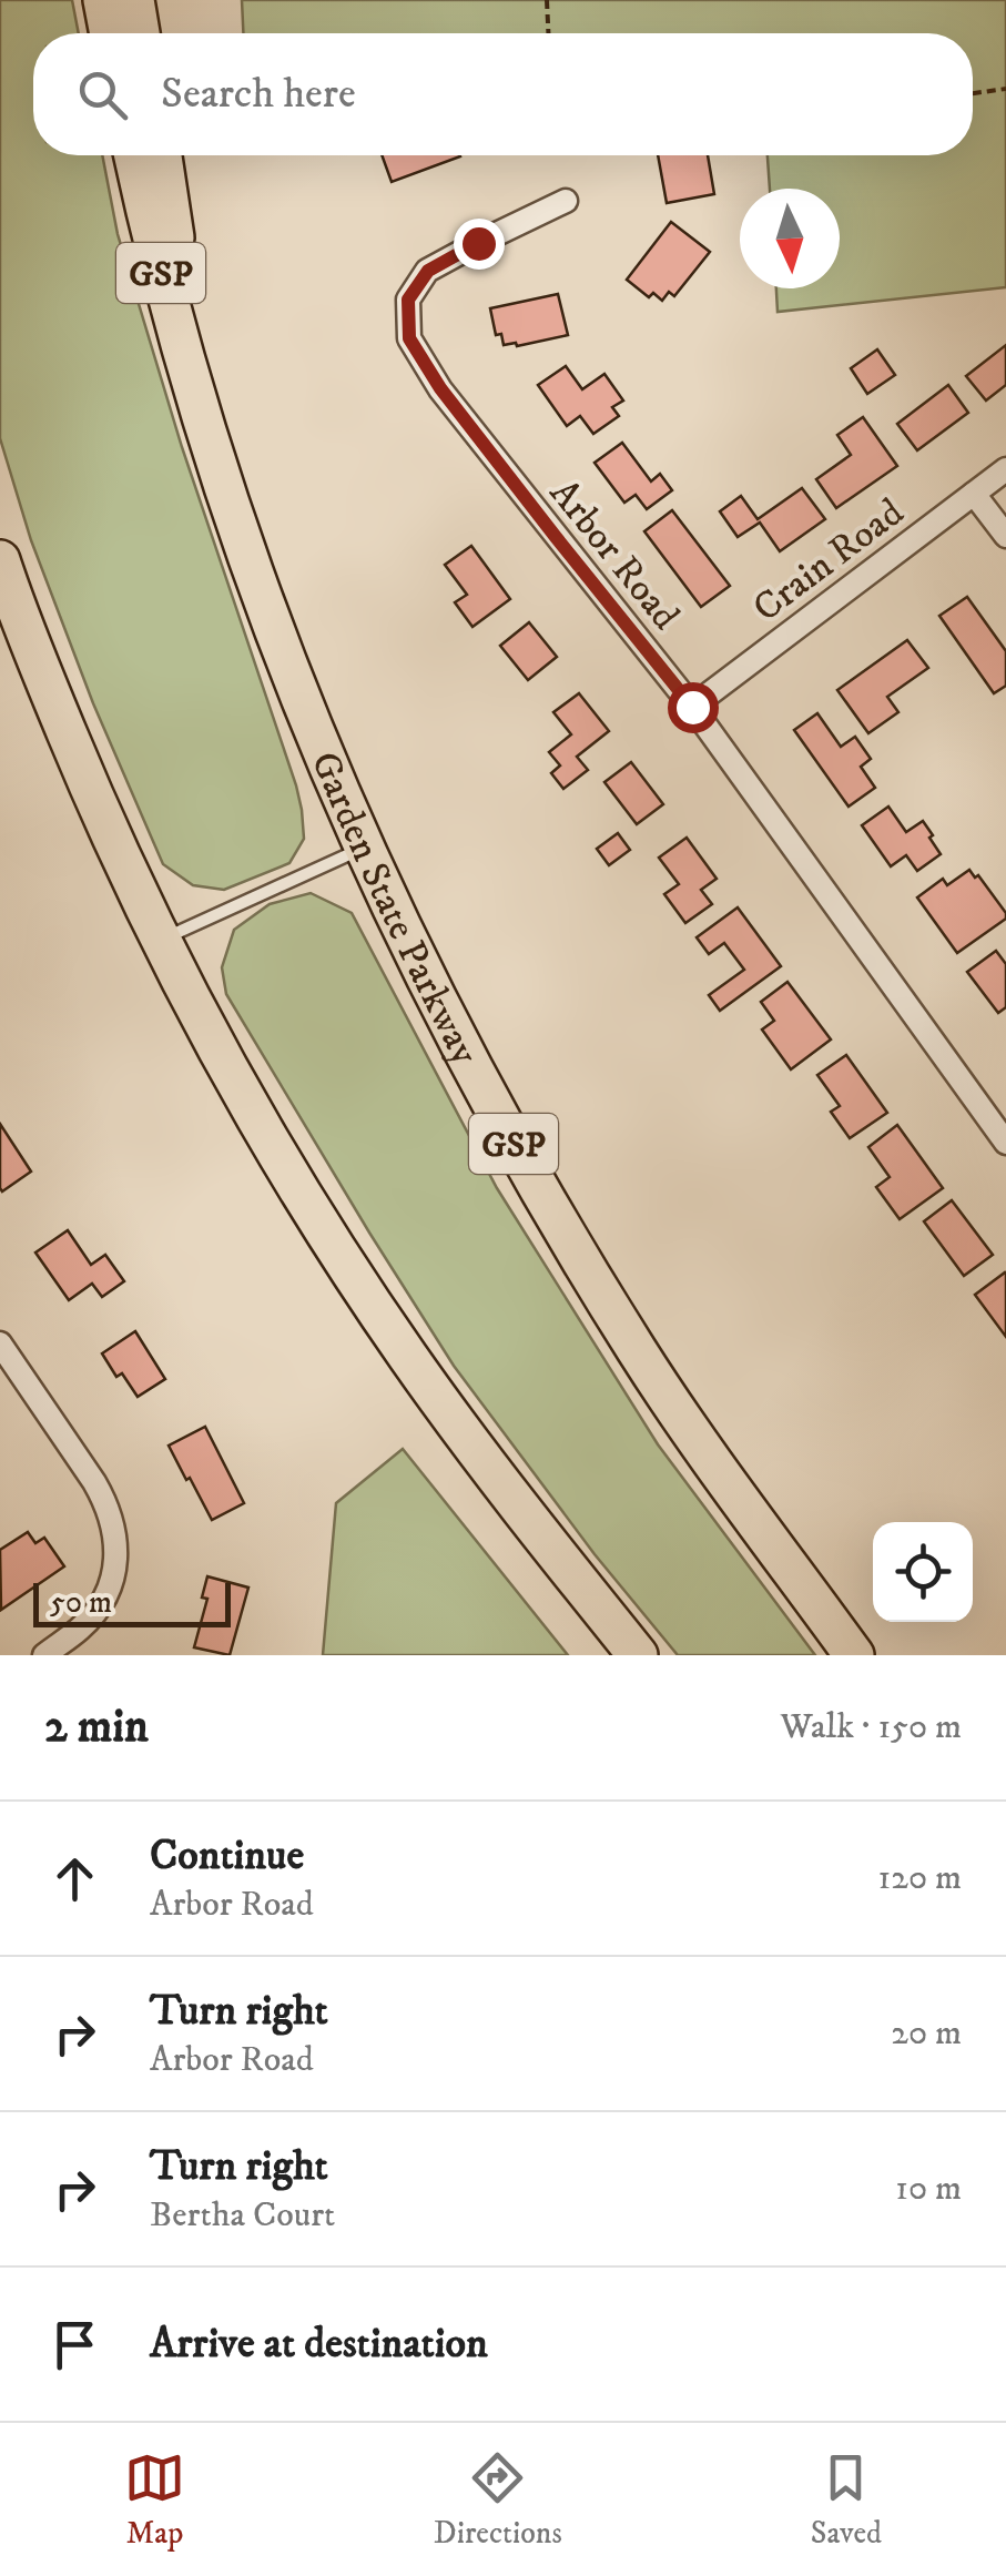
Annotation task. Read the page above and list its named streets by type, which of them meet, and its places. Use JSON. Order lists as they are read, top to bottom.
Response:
{
  "streets": {
    "highway": ["GSP", "Garden State Parkway"],
    "street": ["Arbor Road", "Crain Road"]
  },
  "crossings": [
    ["Arbor Road", "Crain Road"]
  ],
  "scale_bar": "50 m",
  "north": "bottom",
  "page": {
    "search": "Search here",
    "scale": "50 m",
    "heading": ["2 min", "Walk · 150 m"],
    "list": [
      ["Continue", "Arbor Road", "120 m"],
      ["Turn right", "Arbor Road", "20 m"],
      ["Turn right", "Bertha Court", "10 m"],
      "Arrive at destination"
    ],
    "nav": ["Map", "Directions", "Saved"]
  }
}
